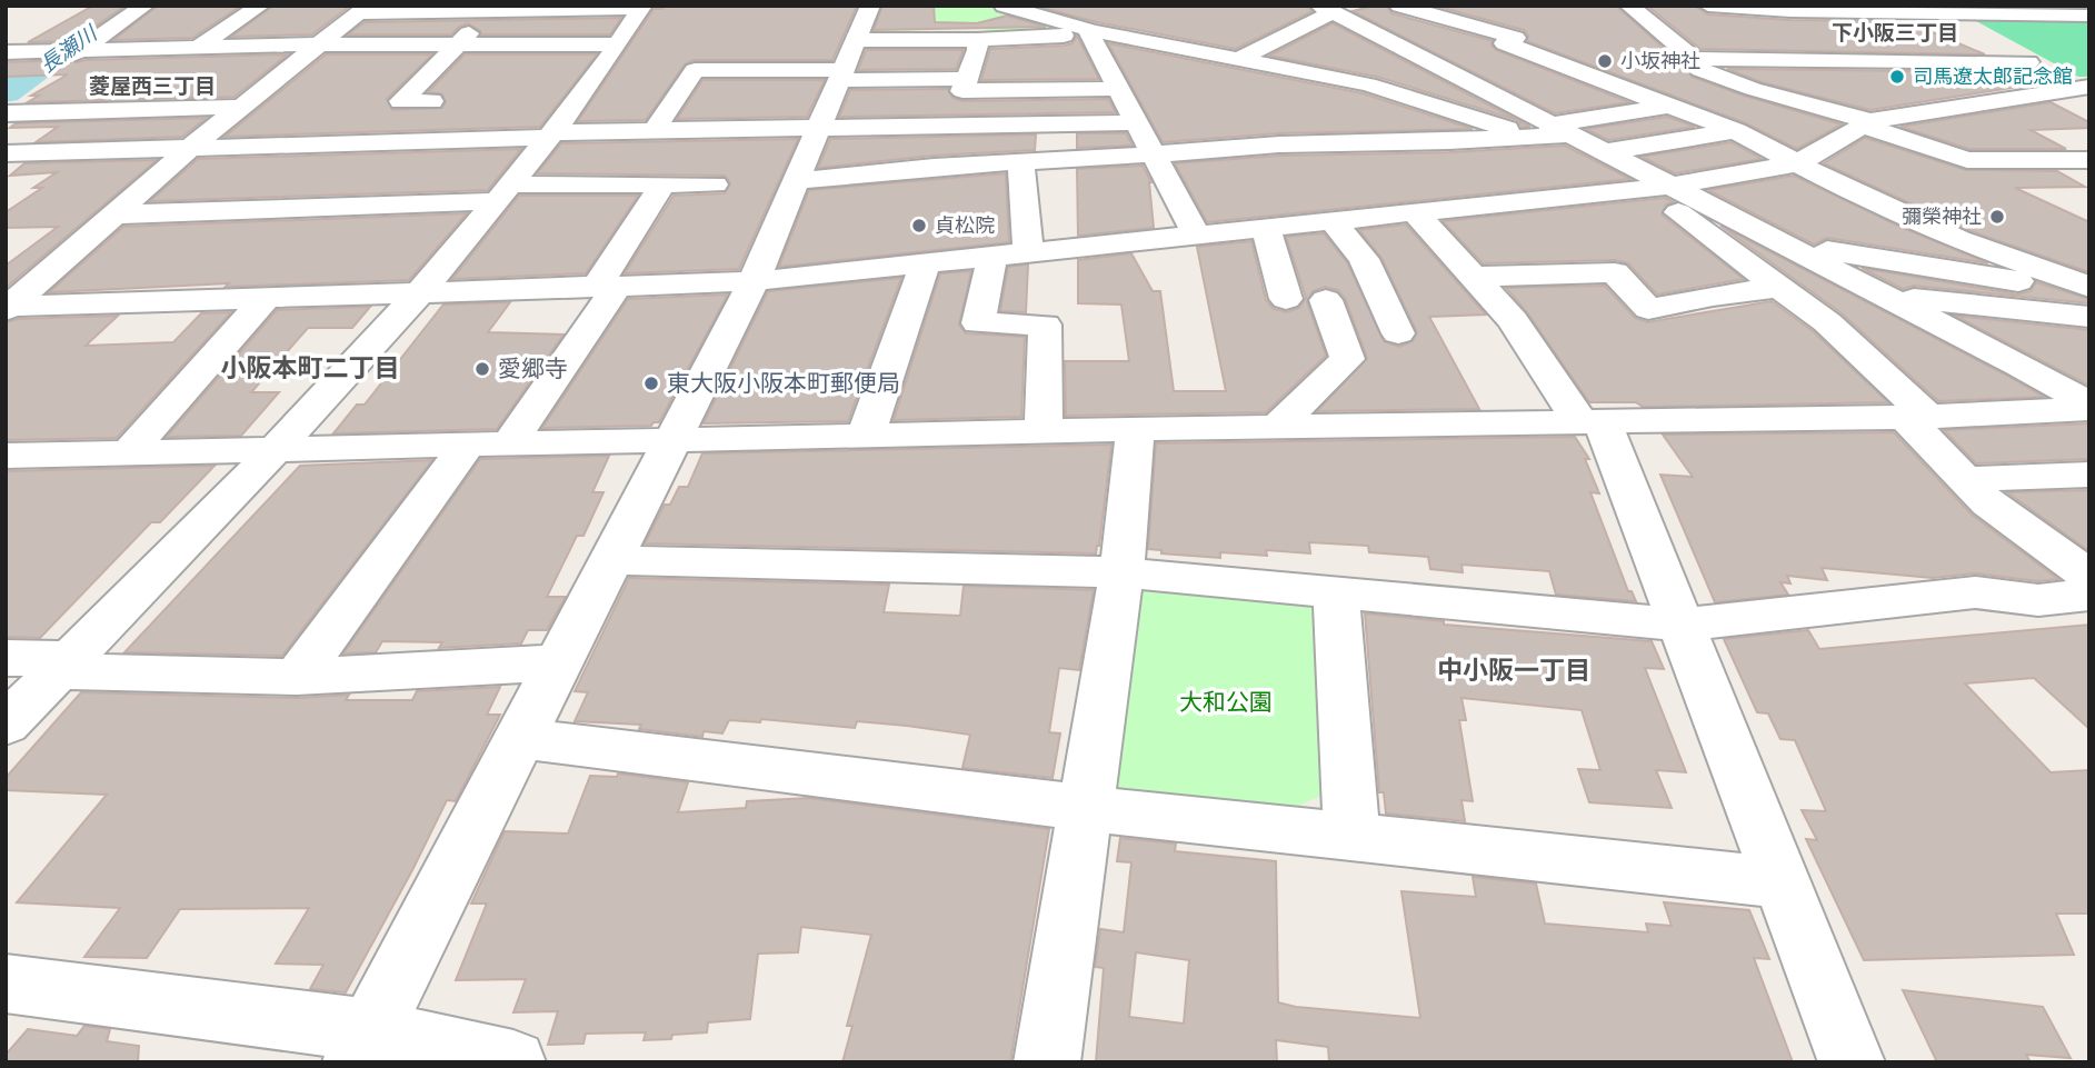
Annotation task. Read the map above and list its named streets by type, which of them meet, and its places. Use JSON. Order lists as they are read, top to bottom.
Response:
{
  "districts": [
    "下小阪三丁目",
    "菱屋西三丁目",
    "小阪本町二丁目",
    "中小阪一丁目"
  ],
  "water": ["長瀬川"],
  "parks": ["大和公園"],
  "places": [
    "小坂神社",
    "司馬遼太郎記念館",
    "彌榮神社",
    "貞松院",
    "愛郷寺",
    "東大阪小阪本町郵便局"
  ]
}
